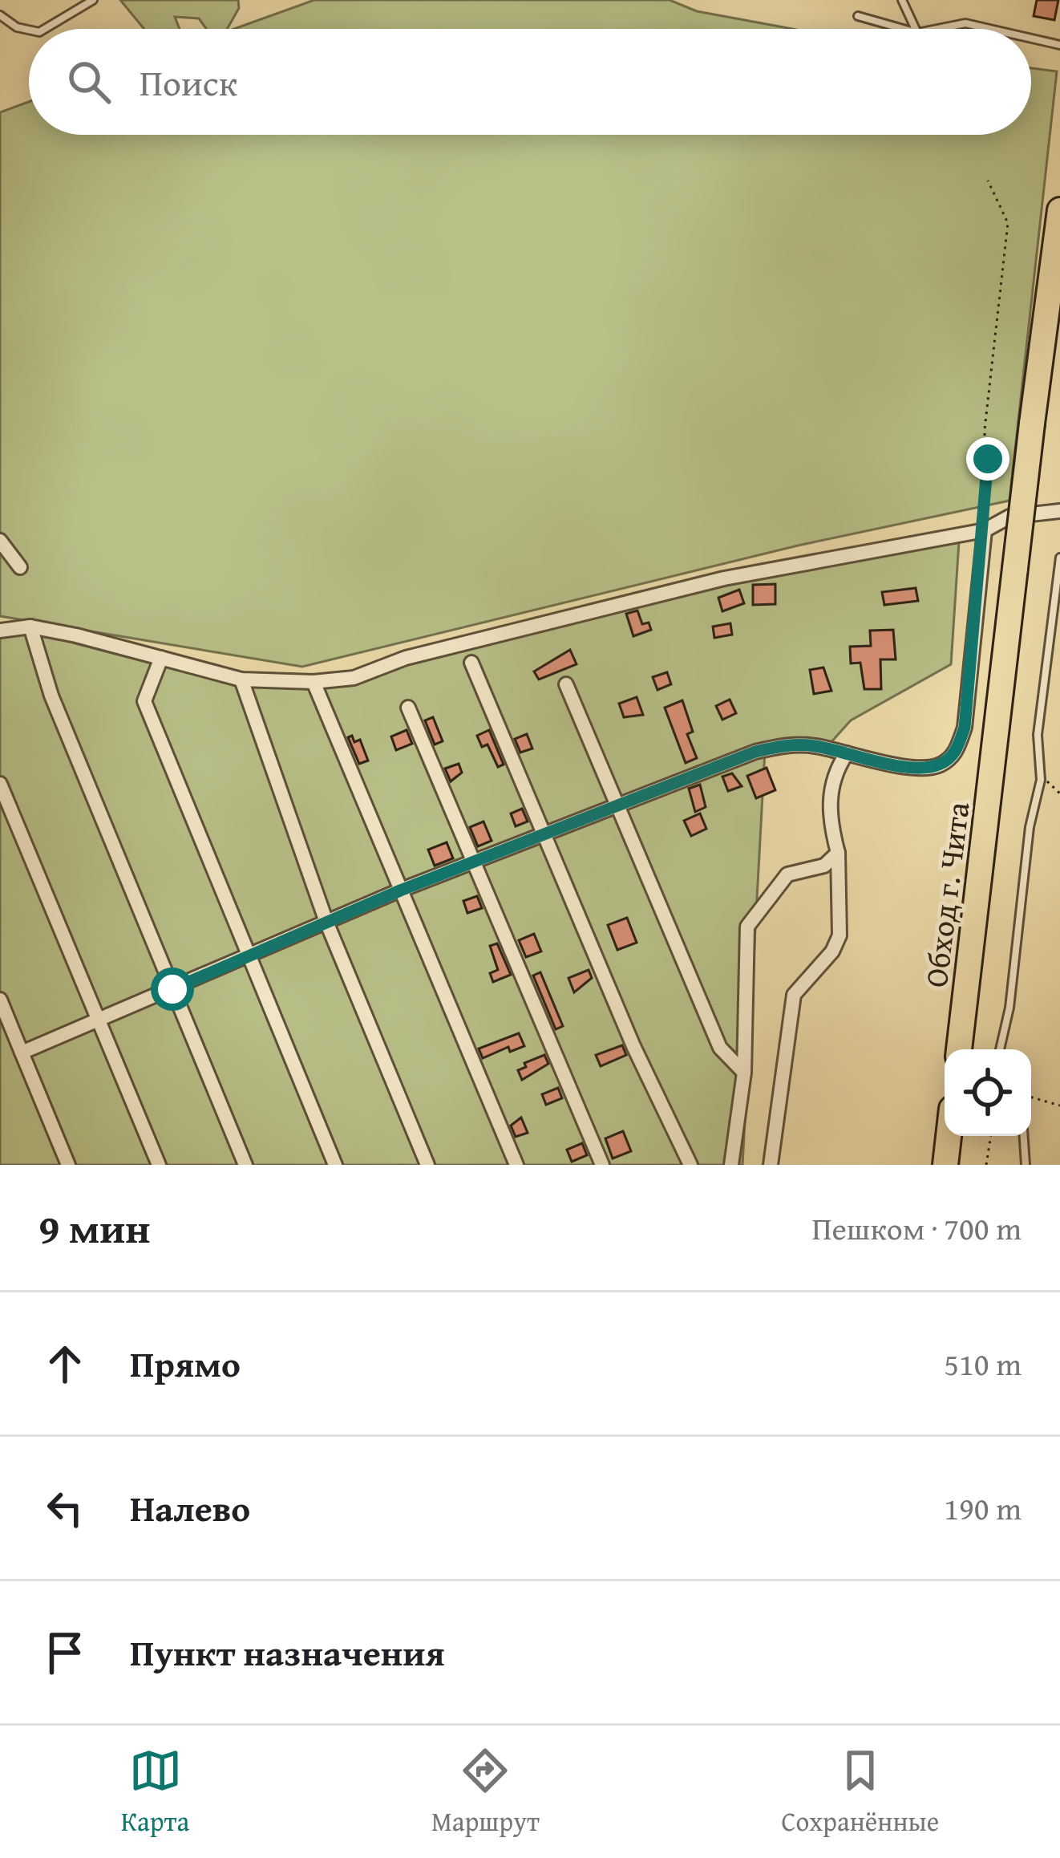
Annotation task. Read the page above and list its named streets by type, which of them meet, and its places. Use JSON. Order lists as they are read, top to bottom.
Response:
{
  "streets": {
    "highway": ["Обход г. Чита"]
  },
  "page": {
    "search": "Поиск",
    "heading": ["9 мин", "Пешком · 700 m"],
    "list": [
      ["Прямо", "510 m"],
      ["Налево", "190 m"],
      "Пункт назначения"
    ],
    "nav": ["Карта", "Маршрут", "Сохранённые"]
  }
}
